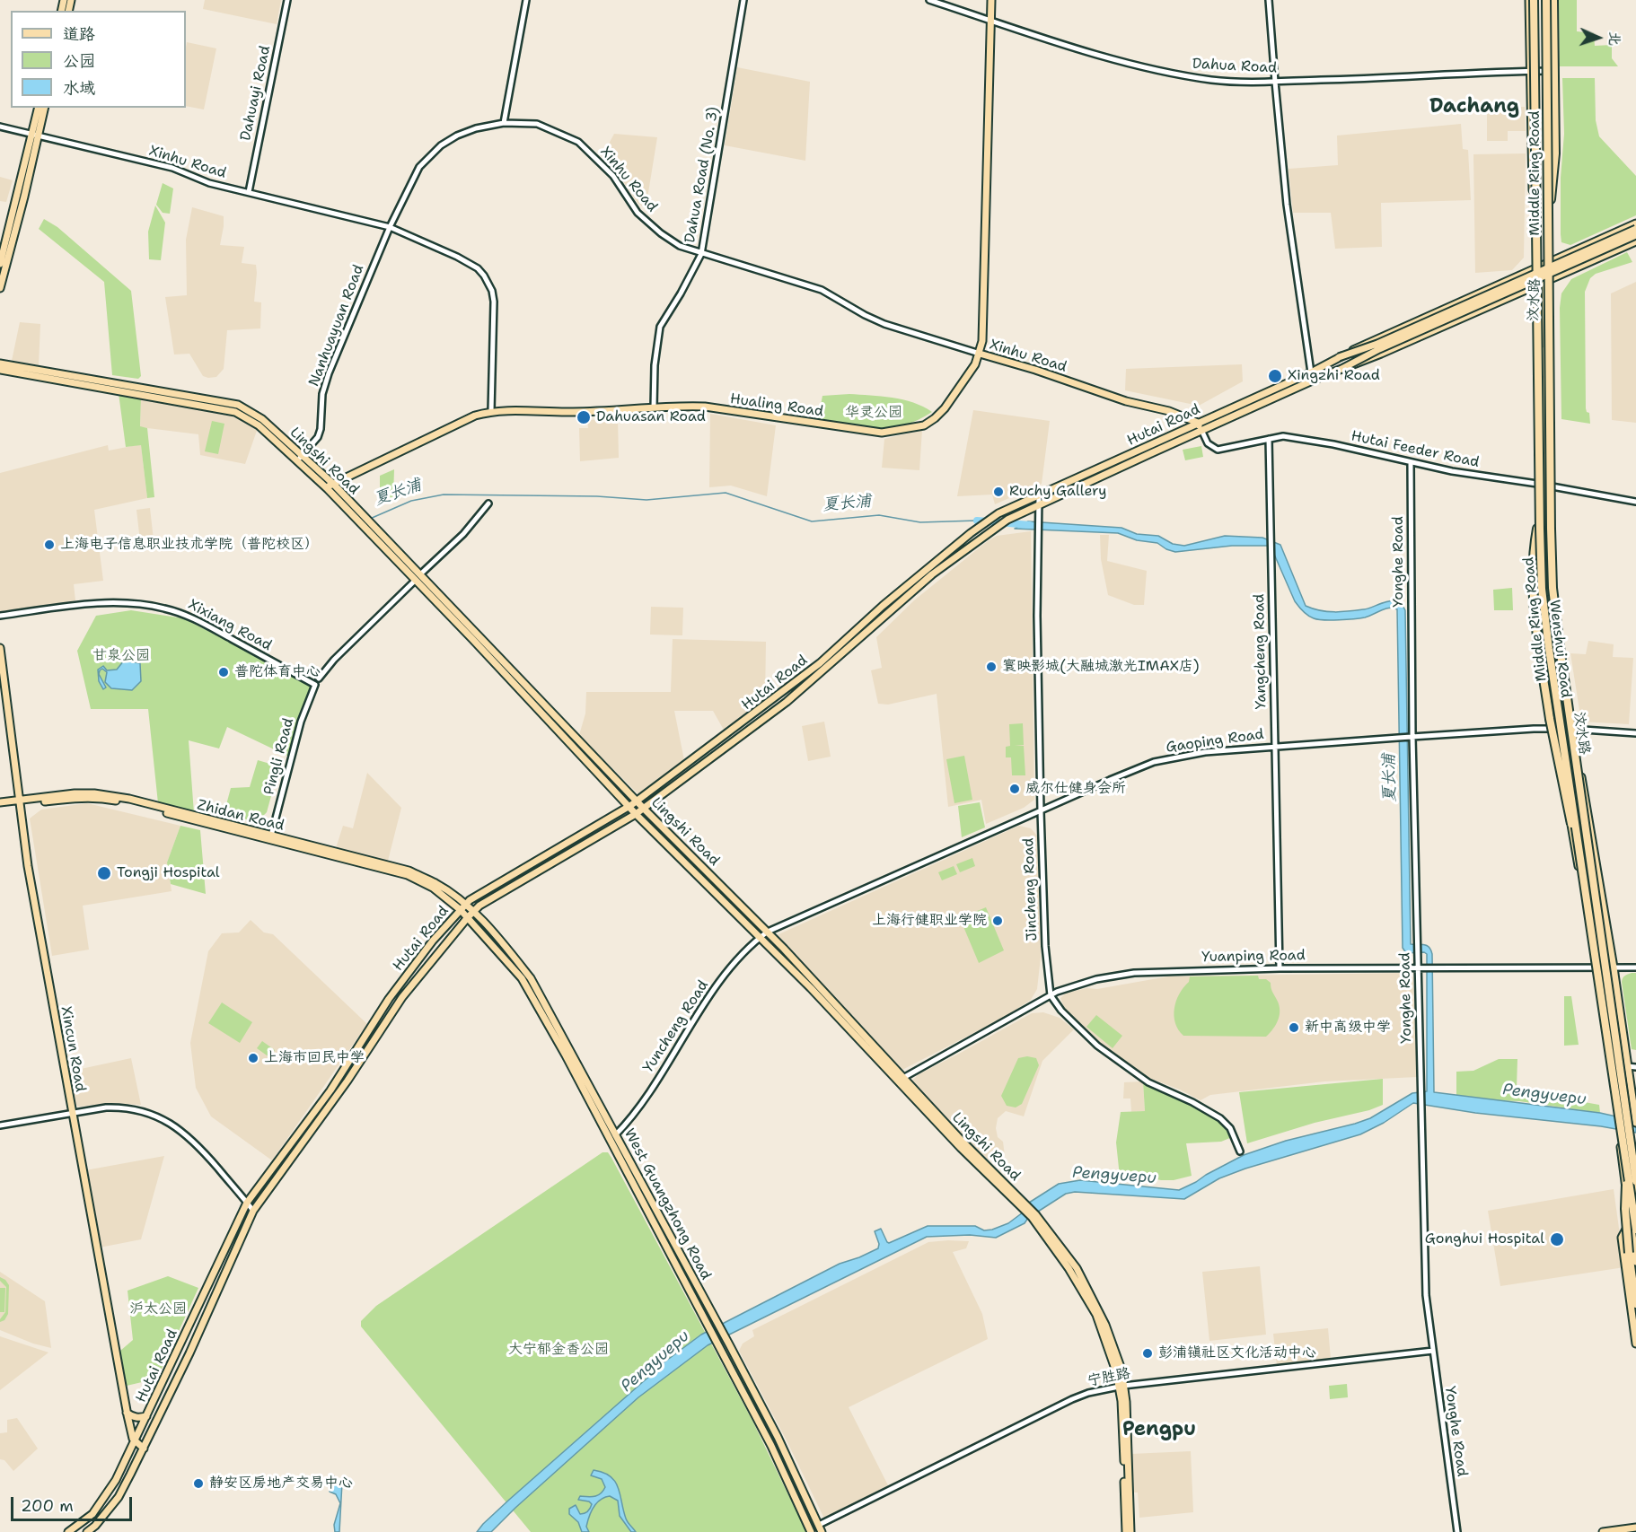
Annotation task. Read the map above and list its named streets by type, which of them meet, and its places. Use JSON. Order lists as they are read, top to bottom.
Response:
{
  "streets": {
    "highway": ["Middle Ring Road"],
    "main road": [
      "Xinhu Road",
      "汶水路",
      "Hualing Road",
      "Hutai Road",
      "Lingshi Road",
      "Wenshui Road",
      "Zhidan Road",
      "Xincun Road",
      "West Guangzhong Road"
    ],
    "street": [
      "Dahua Road",
      "Dahuayi Road",
      "Dahua Road (No. 3)",
      "Nanhuayuan Road",
      "Hutai Feeder Road",
      "Yonghe Road",
      "Xixiang Road",
      "Yangcheng Road",
      "Gaoping Road",
      "Pingli Road",
      "Jincheng Road",
      "Yuanping Road",
      "Yuncheng Road",
      "宁胜路"
    ]
  },
  "crossings": [
    ["Dahua Road", "Hualing Road"],
    ["Dahua Road", "Wenshui Road"],
    ["Dahuayi Road", "Xinhu Road"],
    ["Xinhu Road", "Dahua Road (No. 3)"],
    ["Xinhu Road", "Nanhuayuan Road"],
    ["Xinhu Road", "Hualing Road"],
    ["Xinhu Road", "Hutai Road"],
    ["Middle Ring Road", "Wenshui Road"],
    ["Dahua Road (No. 3)", "Hualing Road"],
    ["汶水路", "Hutai Road"],
    ["汶水路", "Hutai Feeder Road"],
    ["汶水路", "Wenshui Road"],
    ["汶水路", "Gaoping Road"],
    ["汶水路", "Yuanping Road"],
    ["Nanhuayuan Road", "Lingshi Road"],
    ["Hualing Road", "Lingshi Road"],
    ["Hutai Road", "Hutai Feeder Road"],
    ["Hutai Road", "Lingshi Road"],
    ["Hutai Road", "Wenshui Road"],
    ["Hutai Road", "Zhidan Road"],
    ["Hutai Road", "Jincheng Road"],
    ["Hutai Road", "Xincun Road"],
    ["Hutai Road", "West Guangzhong Road"],
    ["Hutai Feeder Road", "Yonghe Road"],
    ["Hutai Feeder Road", "Wenshui Road"],
    ["Hutai Feeder Road", "Yangcheng Road"],
    ["Lingshi Road", "Gaoping Road"],
    ["Lingshi Road", "Yuanping Road"],
    ["Lingshi Road", "Yuncheng Road"],
    ["Lingshi Road", "宁胜路"],
    ["Yonghe Road", "Gaoping Road"],
    ["Yonghe Road", "Yuanping Road"],
    ["Yonghe Road", "宁胜路"],
    ["Xixiang Road", "Pingli Road"],
    ["Wenshui Road", "Gaoping Road"],
    ["Wenshui Road", "Yuanping Road"],
    ["Yangcheng Road", "Gaoping Road"],
    ["Yangcheng Road", "Yuanping Road"],
    ["Gaoping Road", "Jincheng Road"],
    ["Gaoping Road", "Yuncheng Road"],
    ["Pingli Road", "Zhidan Road"],
    ["Zhidan Road", "Xincun Road"],
    ["Zhidan Road", "West Guangzhong Road"],
    ["Jincheng Road", "Yuanping Road"],
    ["Yuncheng Road", "West Guangzhong Road"],
    ["West Guangzhong Road", "宁胜路"]
  ],
  "districts": ["Dachang", "Pengpu"],
  "water": ["夏长浦", "Pengyuepu"],
  "parks": [
    "华灵公园",
    "甘泉公园",
    "沪太公园",
    "大宁郁金香公园"
  ],
  "places": [
    "Xingzhi Road",
    "Dahuasan Road",
    "Ruchy Gallery",
    "上海电子信息职业技术学院（普陀校区）",
    "寰映影城(大融城激光IMAX店)",
    "普陀体育中心",
    "威尔仕健身会所",
    "Tongji Hospital",
    "上海行健职业学院",
    "新中高级中学",
    "上海市回民中学",
    "Gonghui Hospital",
    "彭浦镇社区文化活动中心",
    "静安区房地产交易中心"
  ],
  "legend": ["道路", "公园", "水域"],
  "scale_bar": "200 m",
  "north": "right"
}
